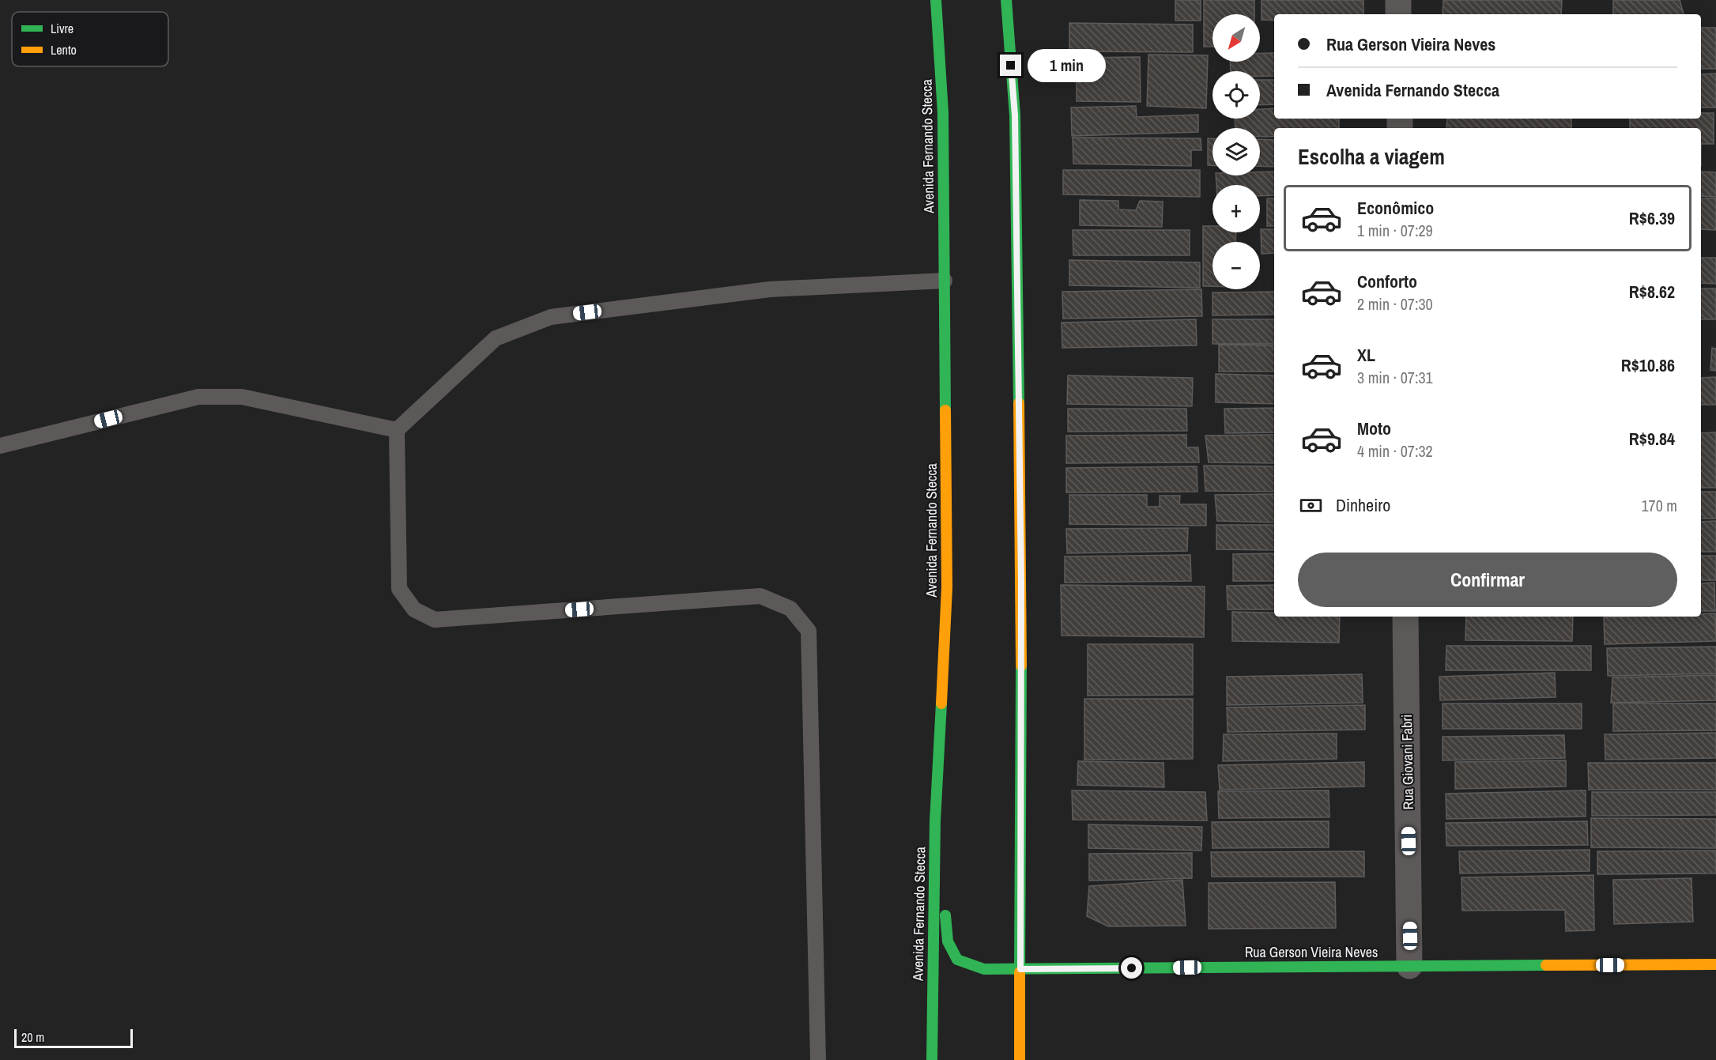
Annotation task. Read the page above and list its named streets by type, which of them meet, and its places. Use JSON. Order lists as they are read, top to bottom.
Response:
{
  "streets": {
    "main road": ["Avenida Fernando Stecca", "Rua Gerson Vieira Neves"],
    "street": ["Rua Giovani Fabri"]
  },
  "crossings": [
    ["Avenida Fernando Stecca", "Rua Gerson Vieira Neves"],
    ["Rua Giovani Fabri", "Rua Gerson Vieira Neves"]
  ],
  "legend": ["Livre", "Lento"],
  "scale_bar": "20 m",
  "north": "bottom left",
  "page": {
    "map_buttons": ["+", "−"],
    "banner": ["Rua Gerson Vieira Neves", "Avenida Fernando Stecca"],
    "bubble": "1 min",
    "heading": "Escolha a viagem",
    "list": [
      {
        "name": "Econômico",
        "note": "1 min · 07:29",
        "value": "R$6.39"
      },
      {
        "name": "Conforto",
        "note": "2 min · 07:30",
        "value": "R$8.62"
      },
      {
        "name": "XL",
        "note": "3 min · 07:31",
        "value": "R$10.86"
      },
      {
        "name": "Moto",
        "note": "4 min · 07:32",
        "value": "R$9.84"
      }
    ],
    "pay": ["Dinheiro", "170 m"],
    "buttons": "Confirmar",
    "scale": "20 m"
  }
}
